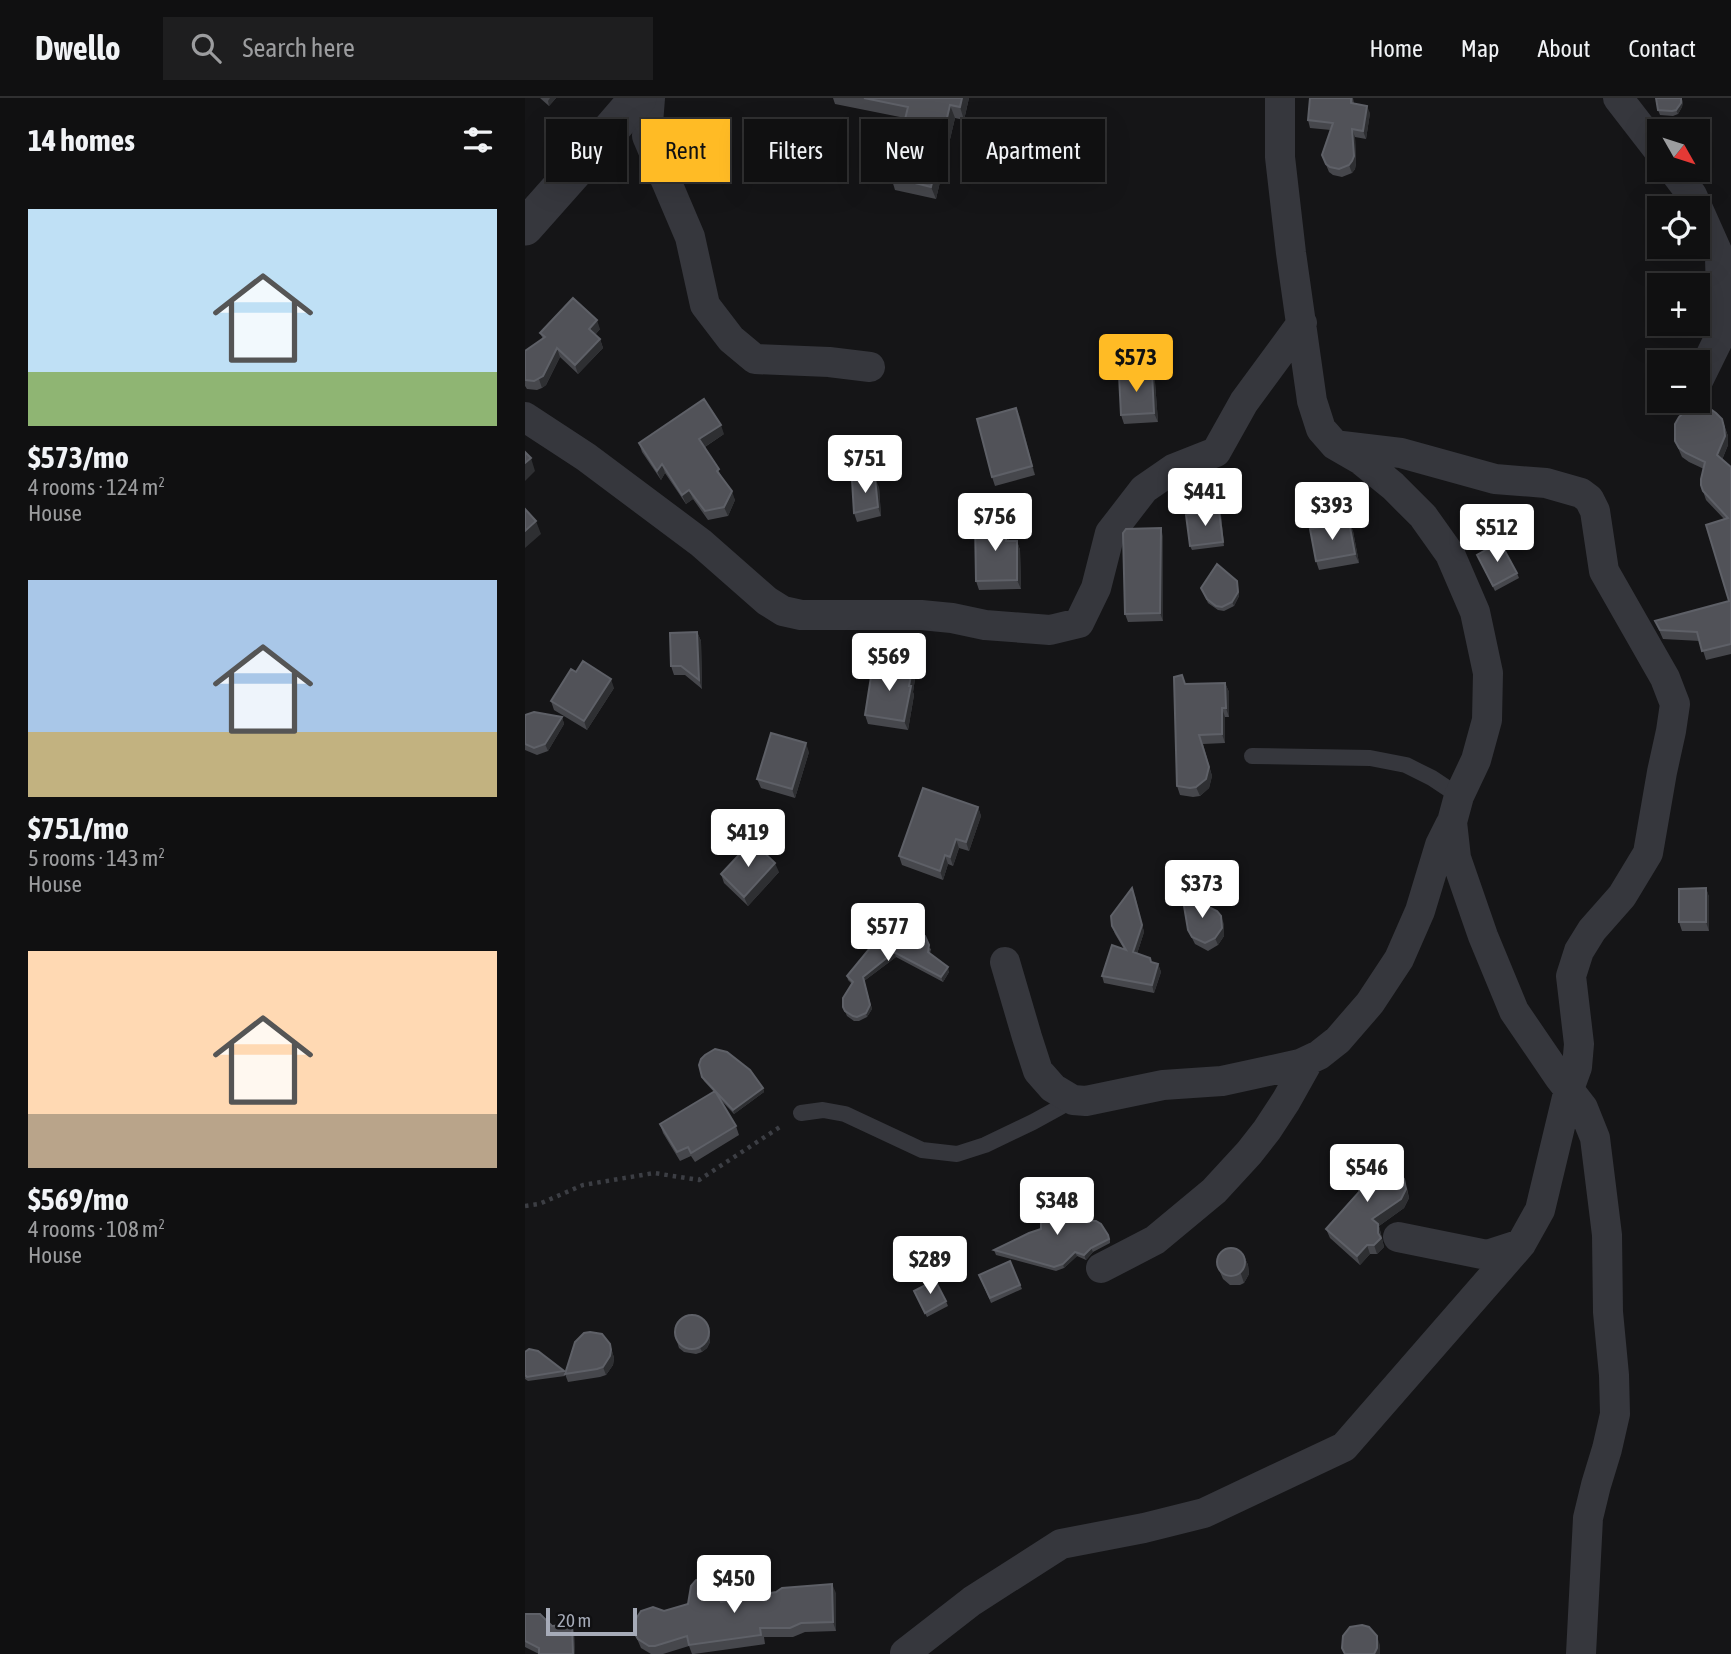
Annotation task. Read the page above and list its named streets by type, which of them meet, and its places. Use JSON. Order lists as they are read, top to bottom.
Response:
{
  "scale_bar": "20 m",
  "north": "bottom right",
  "page": {
    "header": "Dwello",
    "search": "Search here",
    "nav": [
      "Home",
      "Map",
      "About",
      "Contact"
    ],
    "heading": "14 homes",
    "map_buttons": ["+", "−"],
    "chip": [
      "Buy",
      "Rent",
      "Filters",
      "New",
      "Apartment"
    ],
    "list": [
      {
        "name": "$573/mo",
        "note": "4 rooms · 124 m² · House"
      },
      {
        "name": "$751/mo",
        "note": "5 rooms · 143 m² · House"
      },
      {
        "name": "$569/mo",
        "note": "4 rooms · 108 m² · House"
      }
    ],
    "price": [
      "$573",
      "$751",
      "$441",
      "$393",
      "$756",
      "$512",
      "$569",
      "$419",
      "$373",
      "$577",
      "$546",
      "$348",
      "$289",
      "$450"
    ],
    "scale": "20 m"
  }
}
